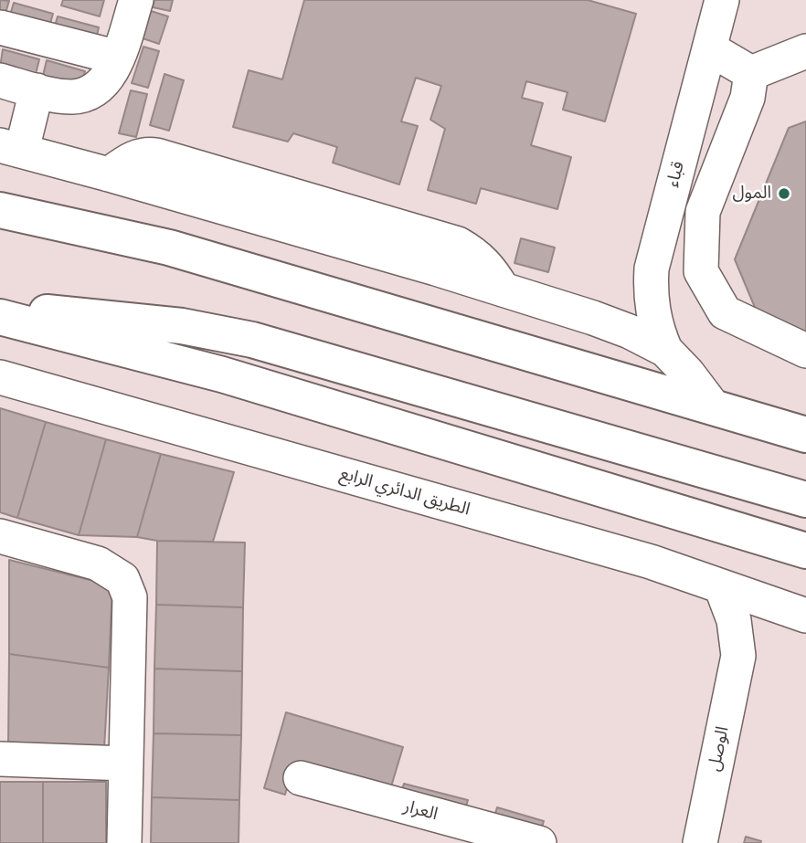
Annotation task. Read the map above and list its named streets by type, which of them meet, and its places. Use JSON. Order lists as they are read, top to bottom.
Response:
{
  "streets": {
    "street": [
      "قباء",
      "الطريق الدائري الرابع",
      "الوصل",
      "العرار"
    ]
  },
  "crossings": [
    ["الطريق الدائري الرابع", "الوصل"]
  ],
  "places": ["المول"]
}
